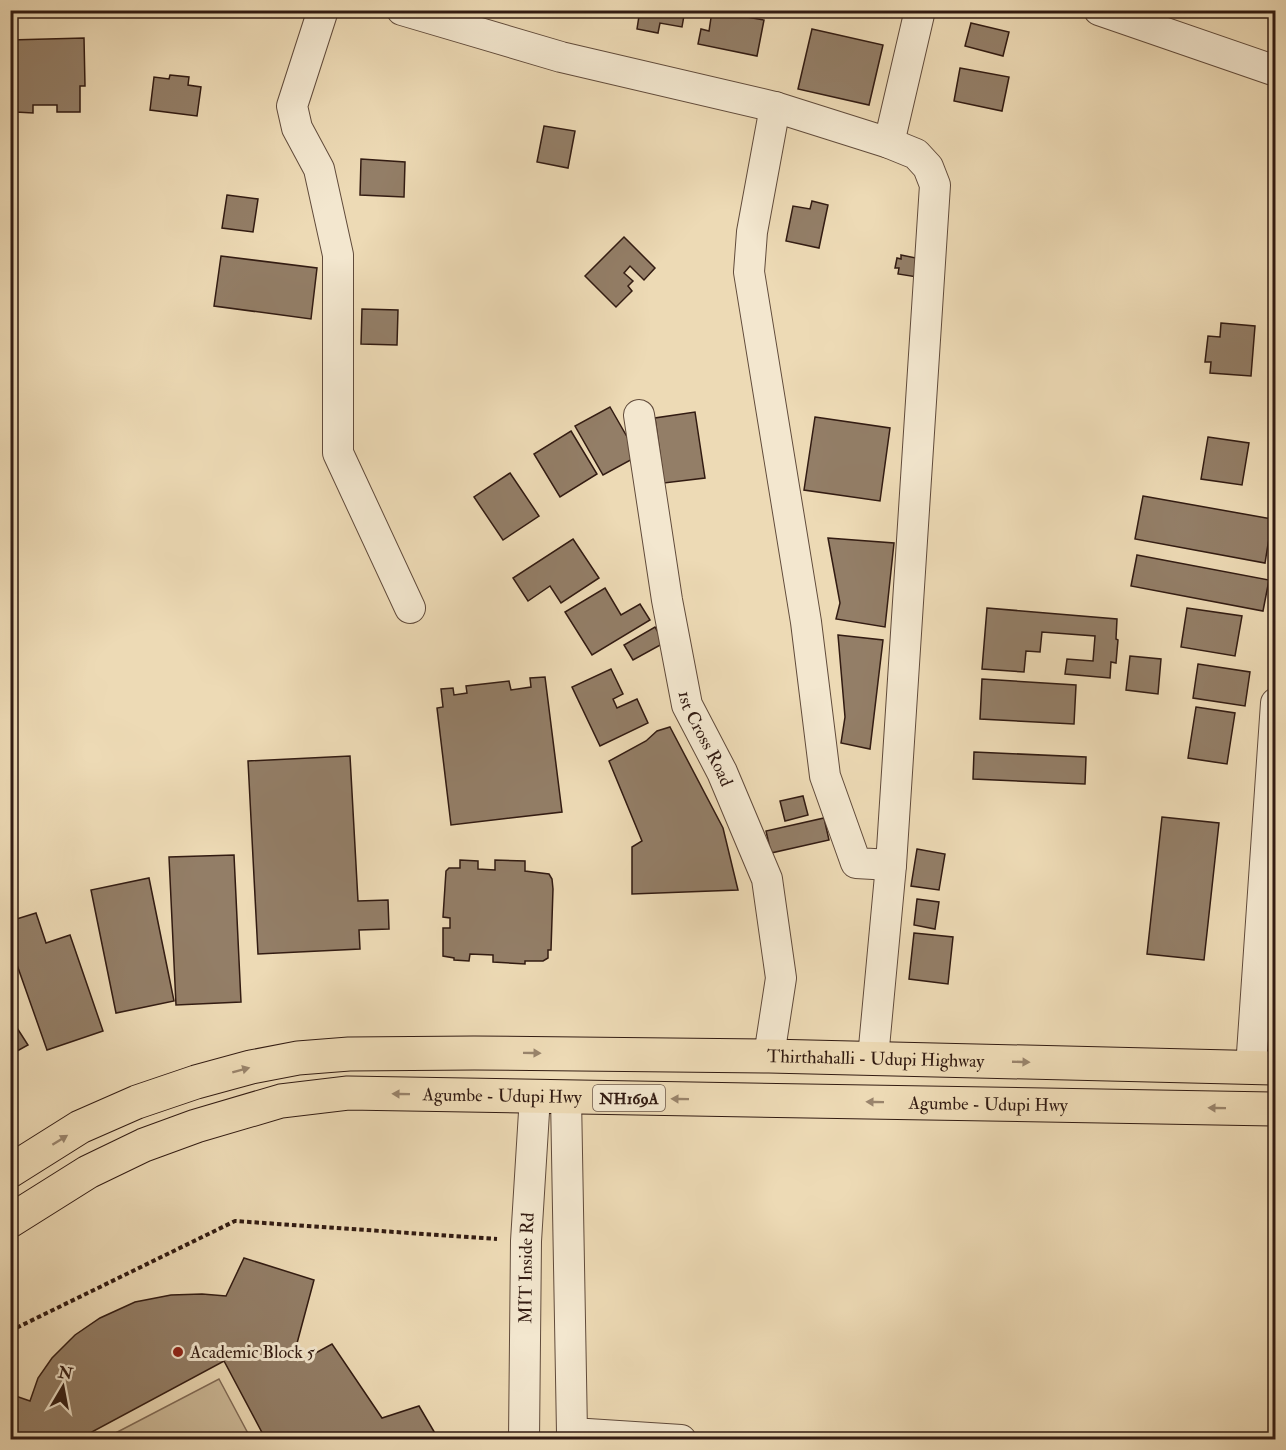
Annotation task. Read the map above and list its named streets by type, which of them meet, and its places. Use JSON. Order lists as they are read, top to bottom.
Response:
{
  "streets": {
    "highway": ["Thirthahalli - Udupi Highway", "Agumbe - Udupi Hwy", "NH169A"],
    "street": ["1st Cross Road", "MIT Inside Rd"]
  },
  "crossings": [
    ["1st Cross Road", "Thirthahalli - Udupi Highway"],
    ["Agumbe - Udupi Hwy", "MIT Inside Rd"]
  ],
  "one_way": ["Thirthahalli - Udupi Highway", "Agumbe - Udupi Hwy"],
  "places": ["Academic Block 5"],
  "north": "top"
}
